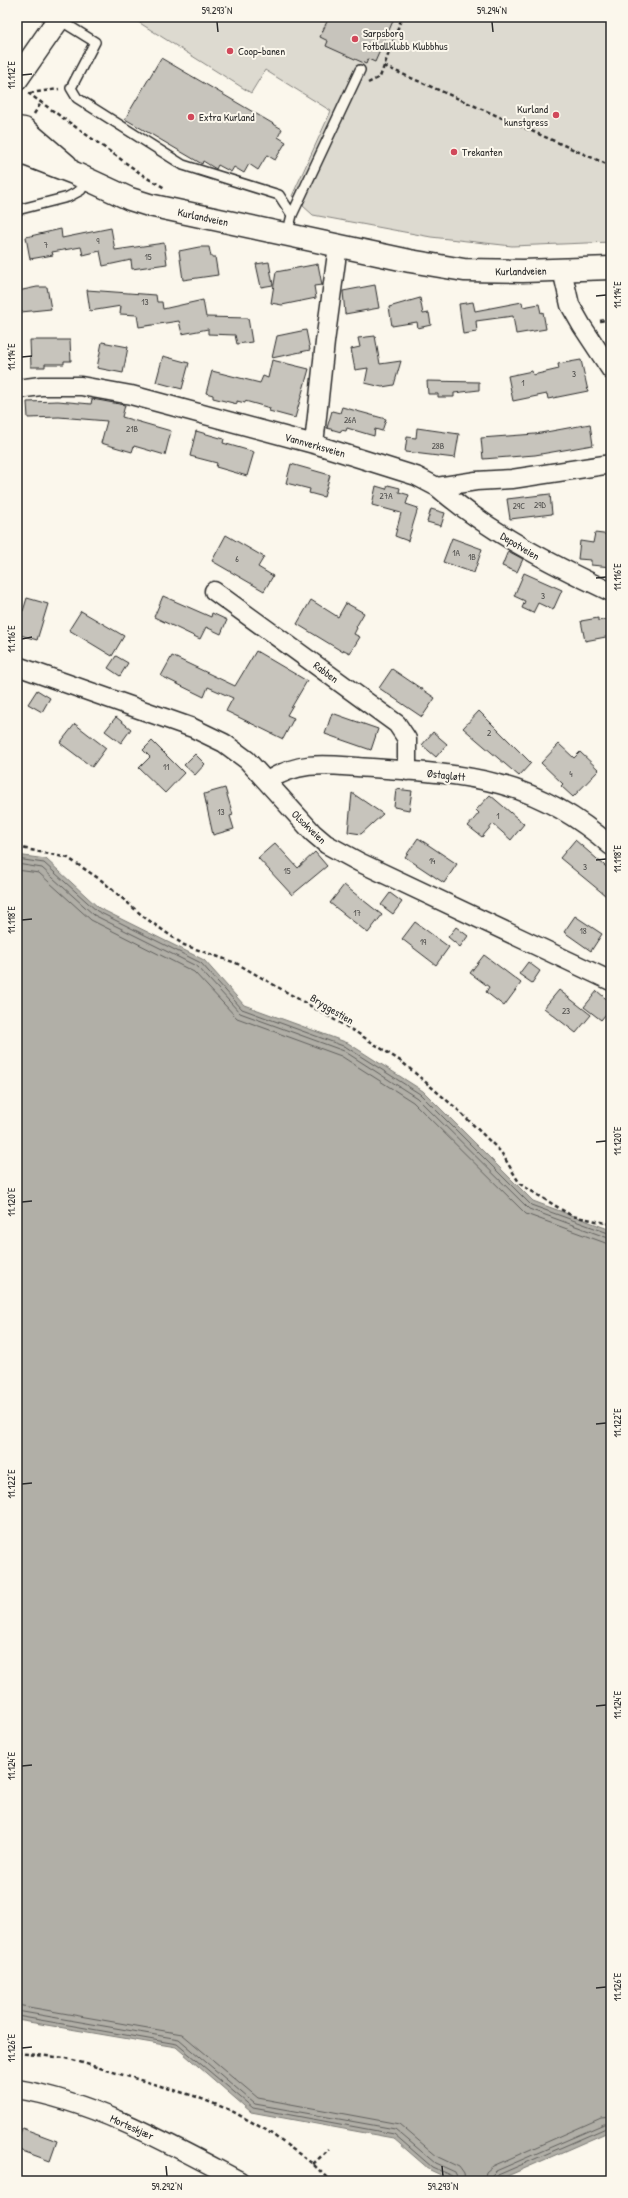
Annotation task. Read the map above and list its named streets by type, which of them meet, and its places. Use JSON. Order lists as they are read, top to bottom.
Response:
{
  "streets": {
    "main road": ["Kurlandveien"],
    "street": [
      "Vannverksveien",
      "Depotveien",
      "Rabben",
      "Østagløtt",
      "Olsokveien",
      "Morteskjær"
    ],
    "path": ["Bryggestien"]
  },
  "crossings": [
    ["Vannverksveien", "Depotveien"],
    ["Rabben", "Østagløtt"],
    ["Østagløtt", "Olsokveien"]
  ],
  "places": [
    "Sarpsborg Fotballklubb Klubbhus",
    "Coop-banen",
    "Kurland kunstgress",
    "Extra Kurland",
    "Trekanten"
  ],
  "house_numbers": [
    "9",
    "7",
    "15",
    "13",
    "3",
    "1",
    "26A",
    "21B",
    "28B",
    "27A",
    "29D",
    "29C",
    "1A",
    "1B",
    "6",
    "3",
    "2",
    "11",
    "4",
    "13",
    "1",
    "14",
    "3",
    "15",
    "17",
    "18",
    "19",
    "23"
  ],
  "coordinates": [
    "59.293°N",
    "59.294°N",
    "11.112°E",
    "11.114°E",
    "11.116°E",
    "11.118°E",
    "11.120°E",
    "11.122°E",
    "11.124°E",
    "11.126°E",
    "59.292°N"
  ]
}
